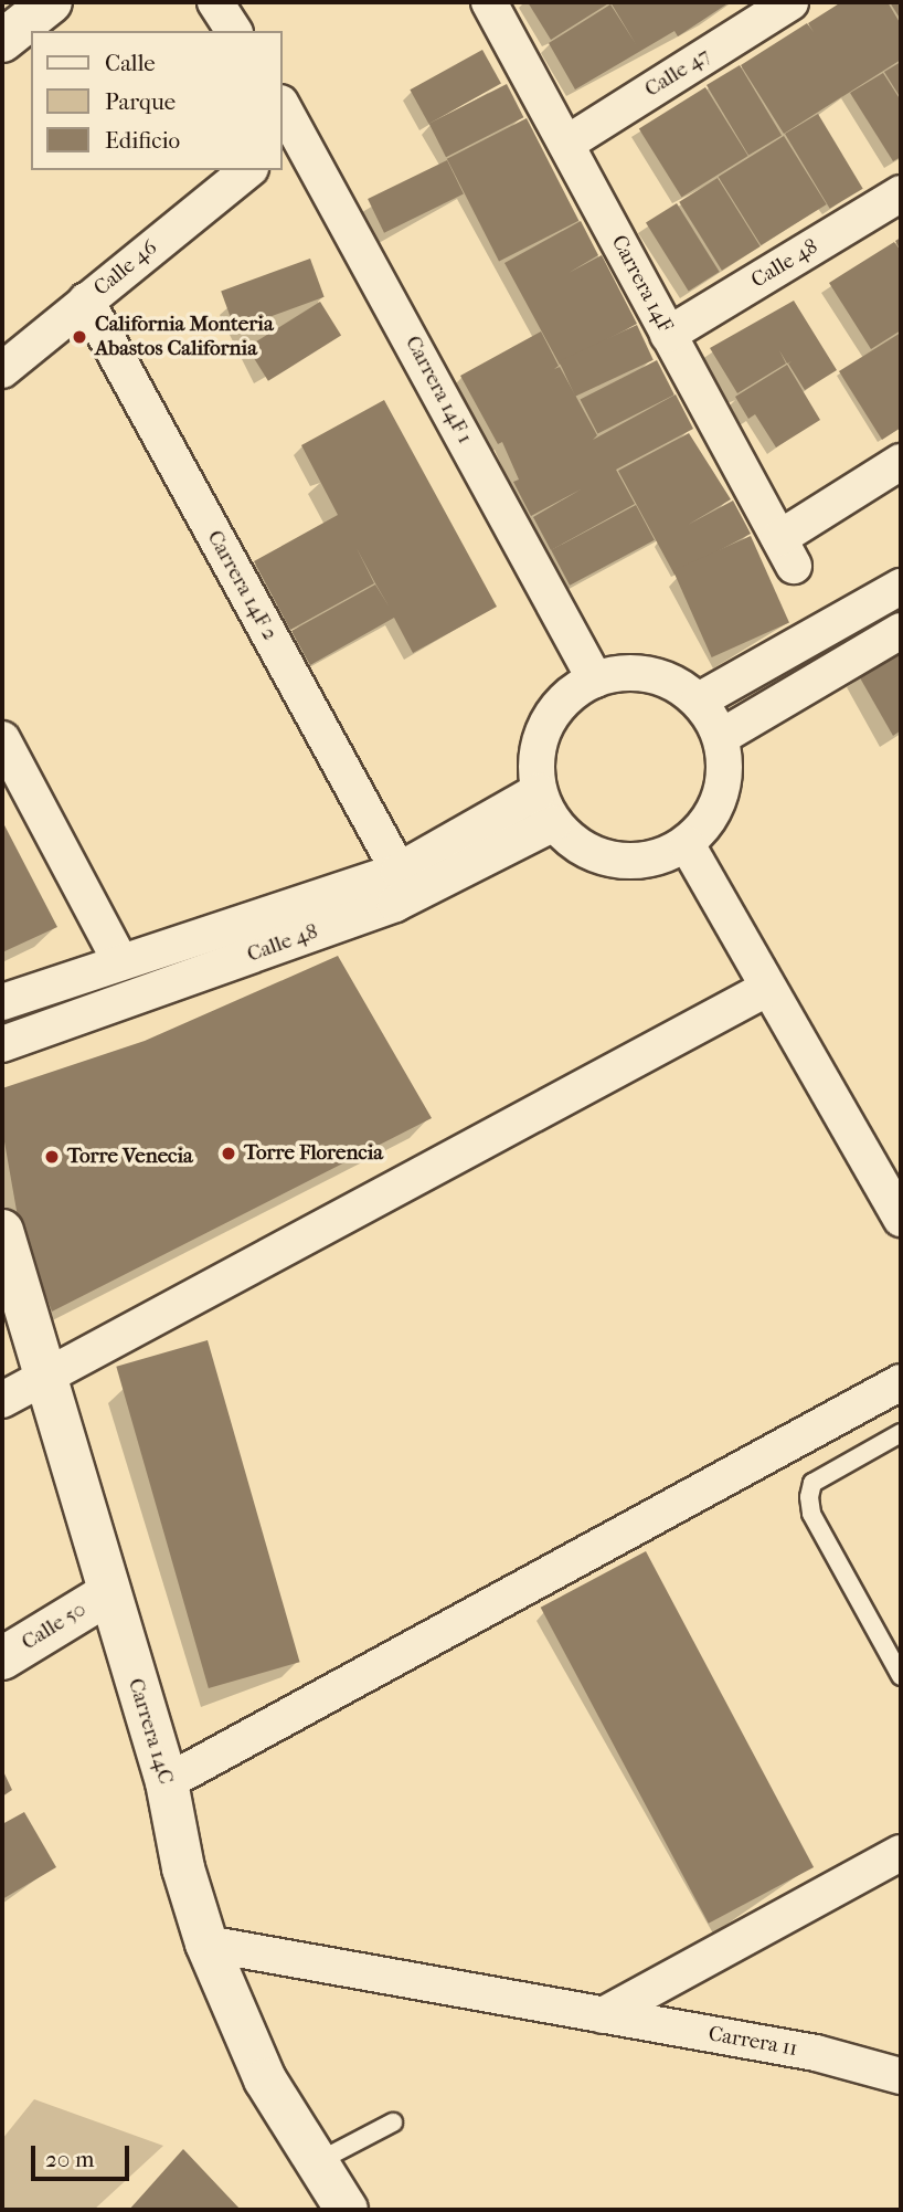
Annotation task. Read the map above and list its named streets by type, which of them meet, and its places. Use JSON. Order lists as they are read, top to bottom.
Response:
{
  "streets": {
    "street": [
      "Calle 47",
      "Calle 48",
      "Calle 46",
      "Carrera 14F",
      "Carrera 14F 1",
      "Carrera 14F 2",
      "Calle 50",
      "Carrera 14C",
      "Carrera 11"
    ]
  },
  "crossings": [
    ["Calle 47", "Carrera 14F"],
    ["Calle 48", "Carrera 14F"],
    ["Calle 48", "Carrera 14F 1"],
    ["Calle 48", "Carrera 14F 2"],
    ["Calle 46", "Carrera 14F 2"],
    ["Calle 50", "Carrera 14C"],
    ["Carrera 14C", "Carrera 11"]
  ],
  "places": ["California Monteria Abastos California", "Torre Florencia", "Torre Venecia"],
  "legend": ["Calle", "Parque", "Edificio"],
  "scale_bar": "20 m"
}
